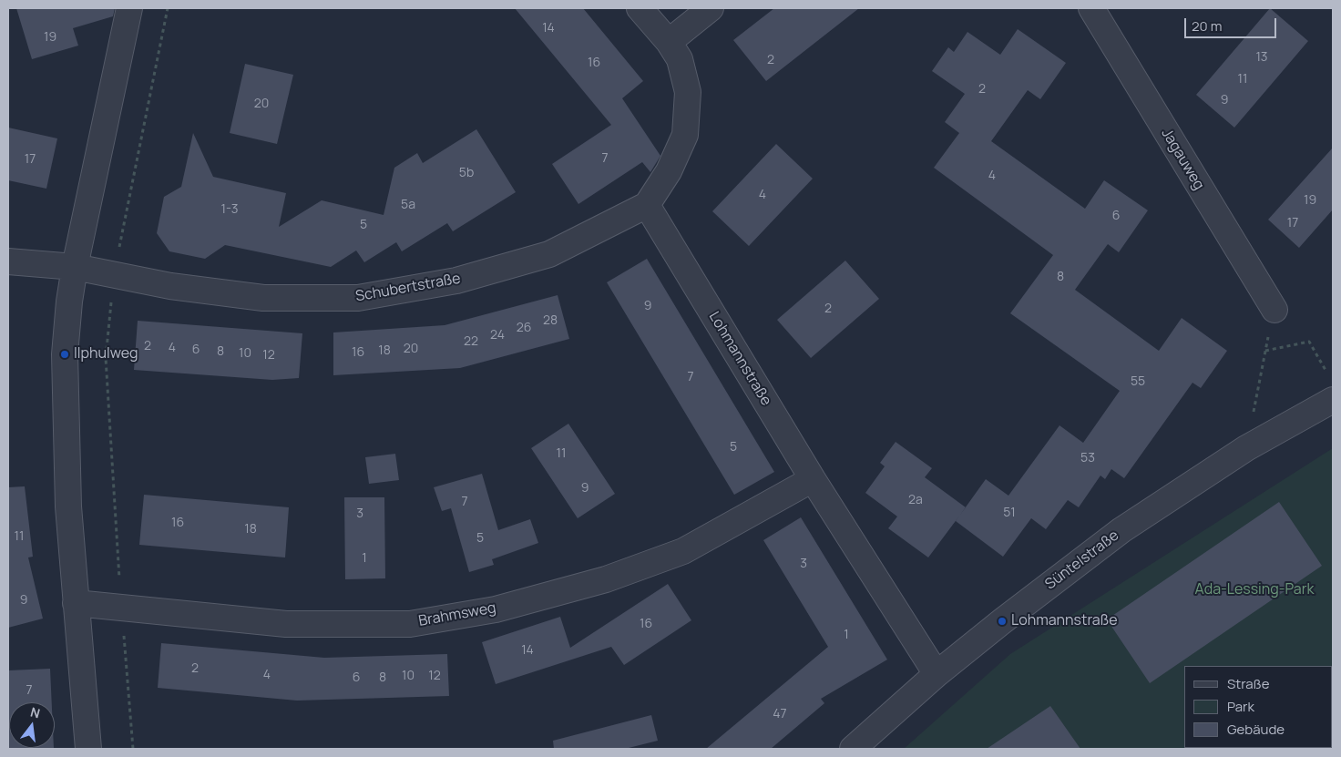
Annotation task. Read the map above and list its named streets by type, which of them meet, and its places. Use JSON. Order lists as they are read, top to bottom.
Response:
{
  "streets": {
    "street": [
      "Jagauweg",
      "Schubertstraße",
      "Lohmannstraße",
      "Süntelstraße",
      "Brahmsweg"
    ]
  },
  "crossings": [
    ["Schubertstraße", "Lohmannstraße"],
    ["Lohmannstraße", "Süntelstraße"],
    ["Lohmannstraße", "Brahmsweg"]
  ],
  "parks": ["Ada-Lessing-Park"],
  "places": ["Ilphulweg", "Lohmannstraße"],
  "house_numbers": [
    "14",
    "19",
    "13",
    "2",
    "16",
    "11",
    "2",
    "9",
    "20",
    "7",
    "17",
    "5b",
    "4",
    "4",
    "19",
    "5a",
    "1-3",
    "6",
    "17",
    "5",
    "8",
    "9",
    "2",
    "28",
    "26",
    "24",
    "22",
    "2",
    "4",
    "20",
    "6",
    "18",
    "8",
    "16",
    "10",
    "12",
    "7",
    "55",
    "5",
    "11",
    "53",
    "9",
    "2a",
    "7",
    "51",
    "3",
    "16",
    "18",
    "11",
    "5",
    "1",
    "3",
    "9",
    "16",
    "1",
    "14",
    "2",
    "4",
    "10",
    "12",
    "6",
    "8",
    "7",
    "47"
  ],
  "legend": ["Straße", "Park", "Gebäude"],
  "scale_bar": "20 m",
  "north": "top"
}
